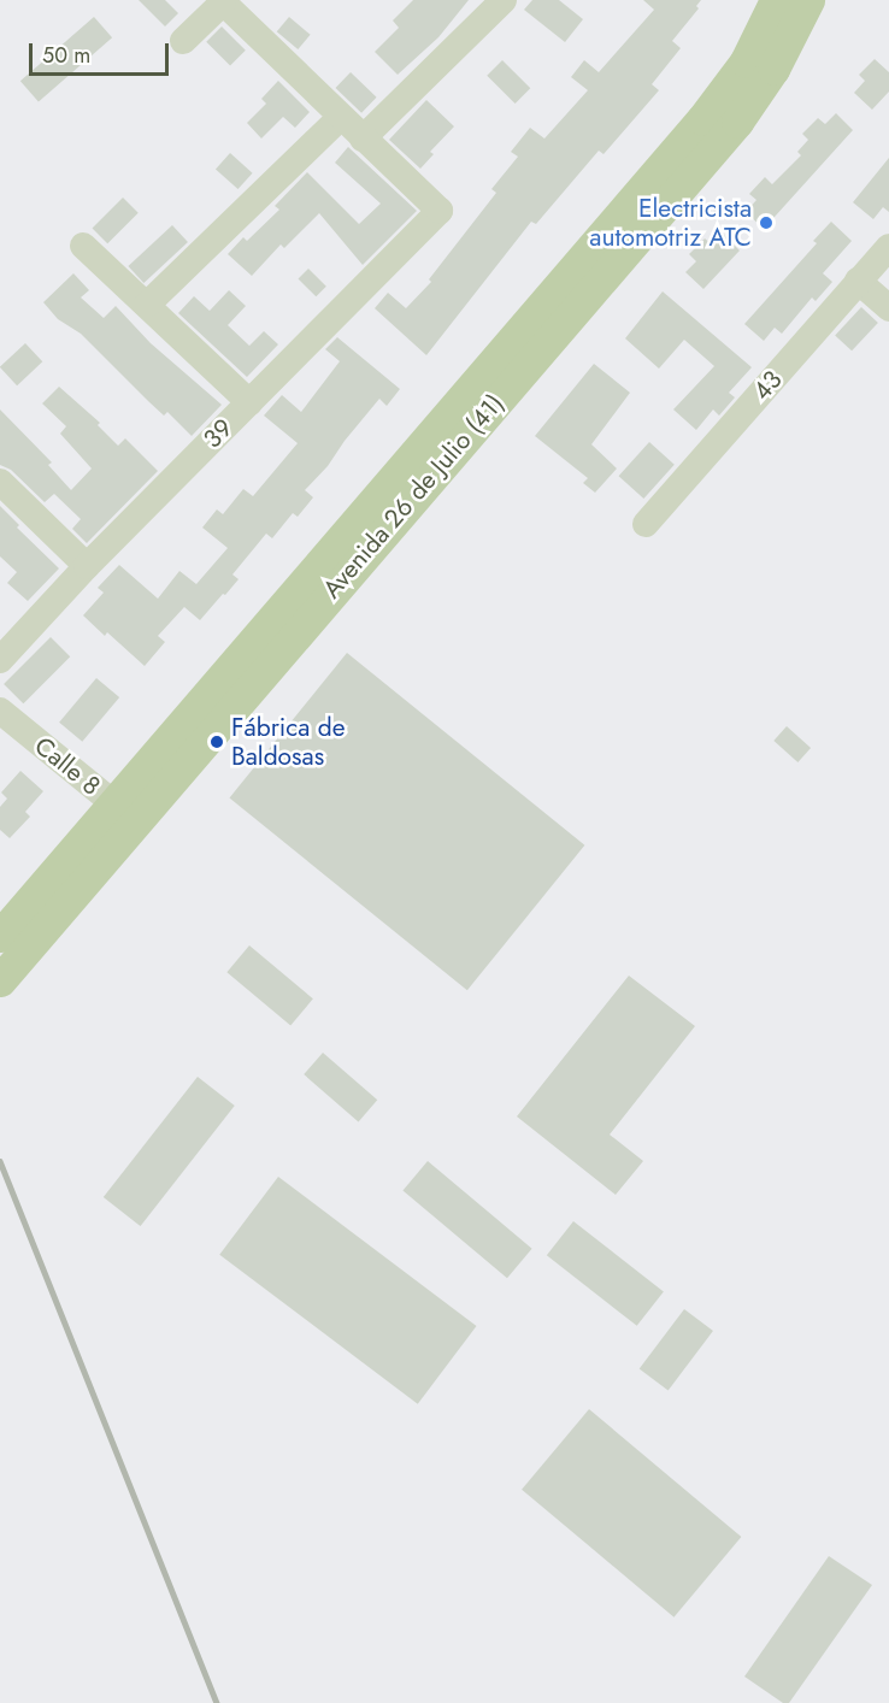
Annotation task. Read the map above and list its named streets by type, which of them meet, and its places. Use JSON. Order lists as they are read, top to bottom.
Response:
{
  "streets": {
    "main road": ["Avenida 26 de Julio (41)"],
    "street": ["43", "39", "Calle 8"]
  },
  "crossings": [
    ["Avenida 26 de Julio (41)", "Calle 8"]
  ],
  "places": ["Electricista automotriz ATC", "Fábrica de Baldosas"],
  "scale_bar": "50 m"
}
